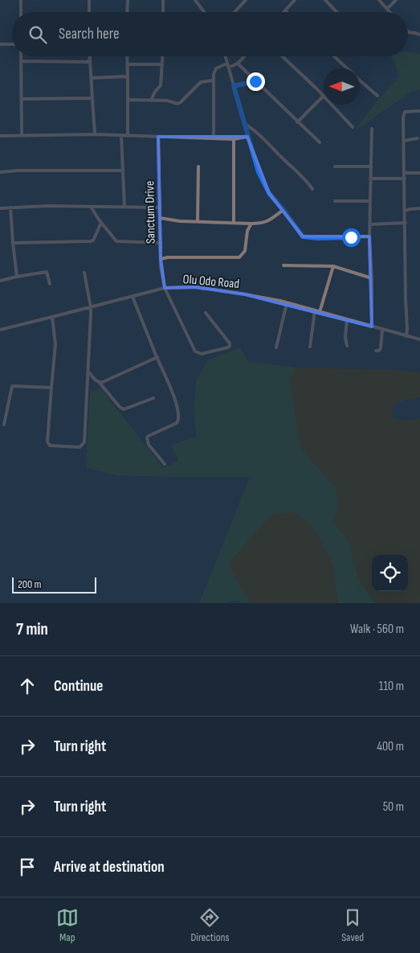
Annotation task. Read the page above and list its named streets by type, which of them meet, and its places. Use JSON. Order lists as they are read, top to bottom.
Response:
{
  "streets": {
    "street": ["Sanctum Drive", "Olu Odo Road"]
  },
  "crossings": [
    ["Sanctum Drive", "Olu Odo Road"]
  ],
  "scale_bar": "200 m",
  "north": "left",
  "page": {
    "search": "Search here",
    "scale": "200 m",
    "heading": ["7 min", "Walk · 560 m"],
    "list": [
      ["Continue", "110 m"],
      ["Turn right", "400 m"],
      ["Turn right", "50 m"],
      "Arrive at destination"
    ],
    "nav": ["Map", "Directions", "Saved"]
  }
}
